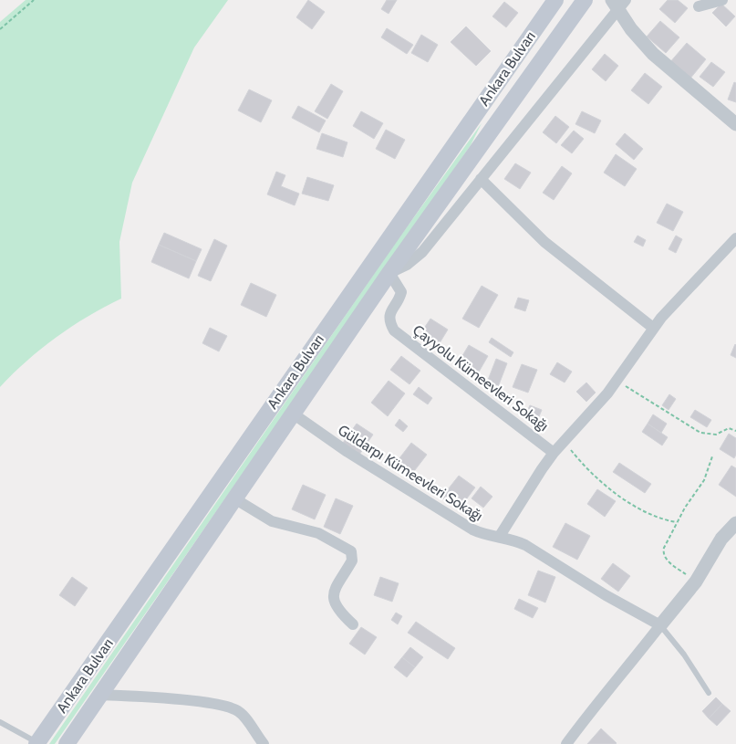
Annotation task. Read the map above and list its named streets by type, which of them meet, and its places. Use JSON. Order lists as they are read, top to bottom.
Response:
{
  "streets": {
    "main road": ["Ankara Bulvarı"],
    "street": ["Çayyolu Kümeevleri Sokağı", "Güldarpı Kümeevleri Sokağı"]
  },
  "crossings": [
    ["Ankara Bulvarı", "Çayyolu Kümeevleri Sokağı"],
    ["Ankara Bulvarı", "Güldarpı Kümeevleri Sokağı"],
    ["Çayyolu Kümeevleri Sokağı", "Güldarpı Kümeevleri Sokağı"]
  ]
}
